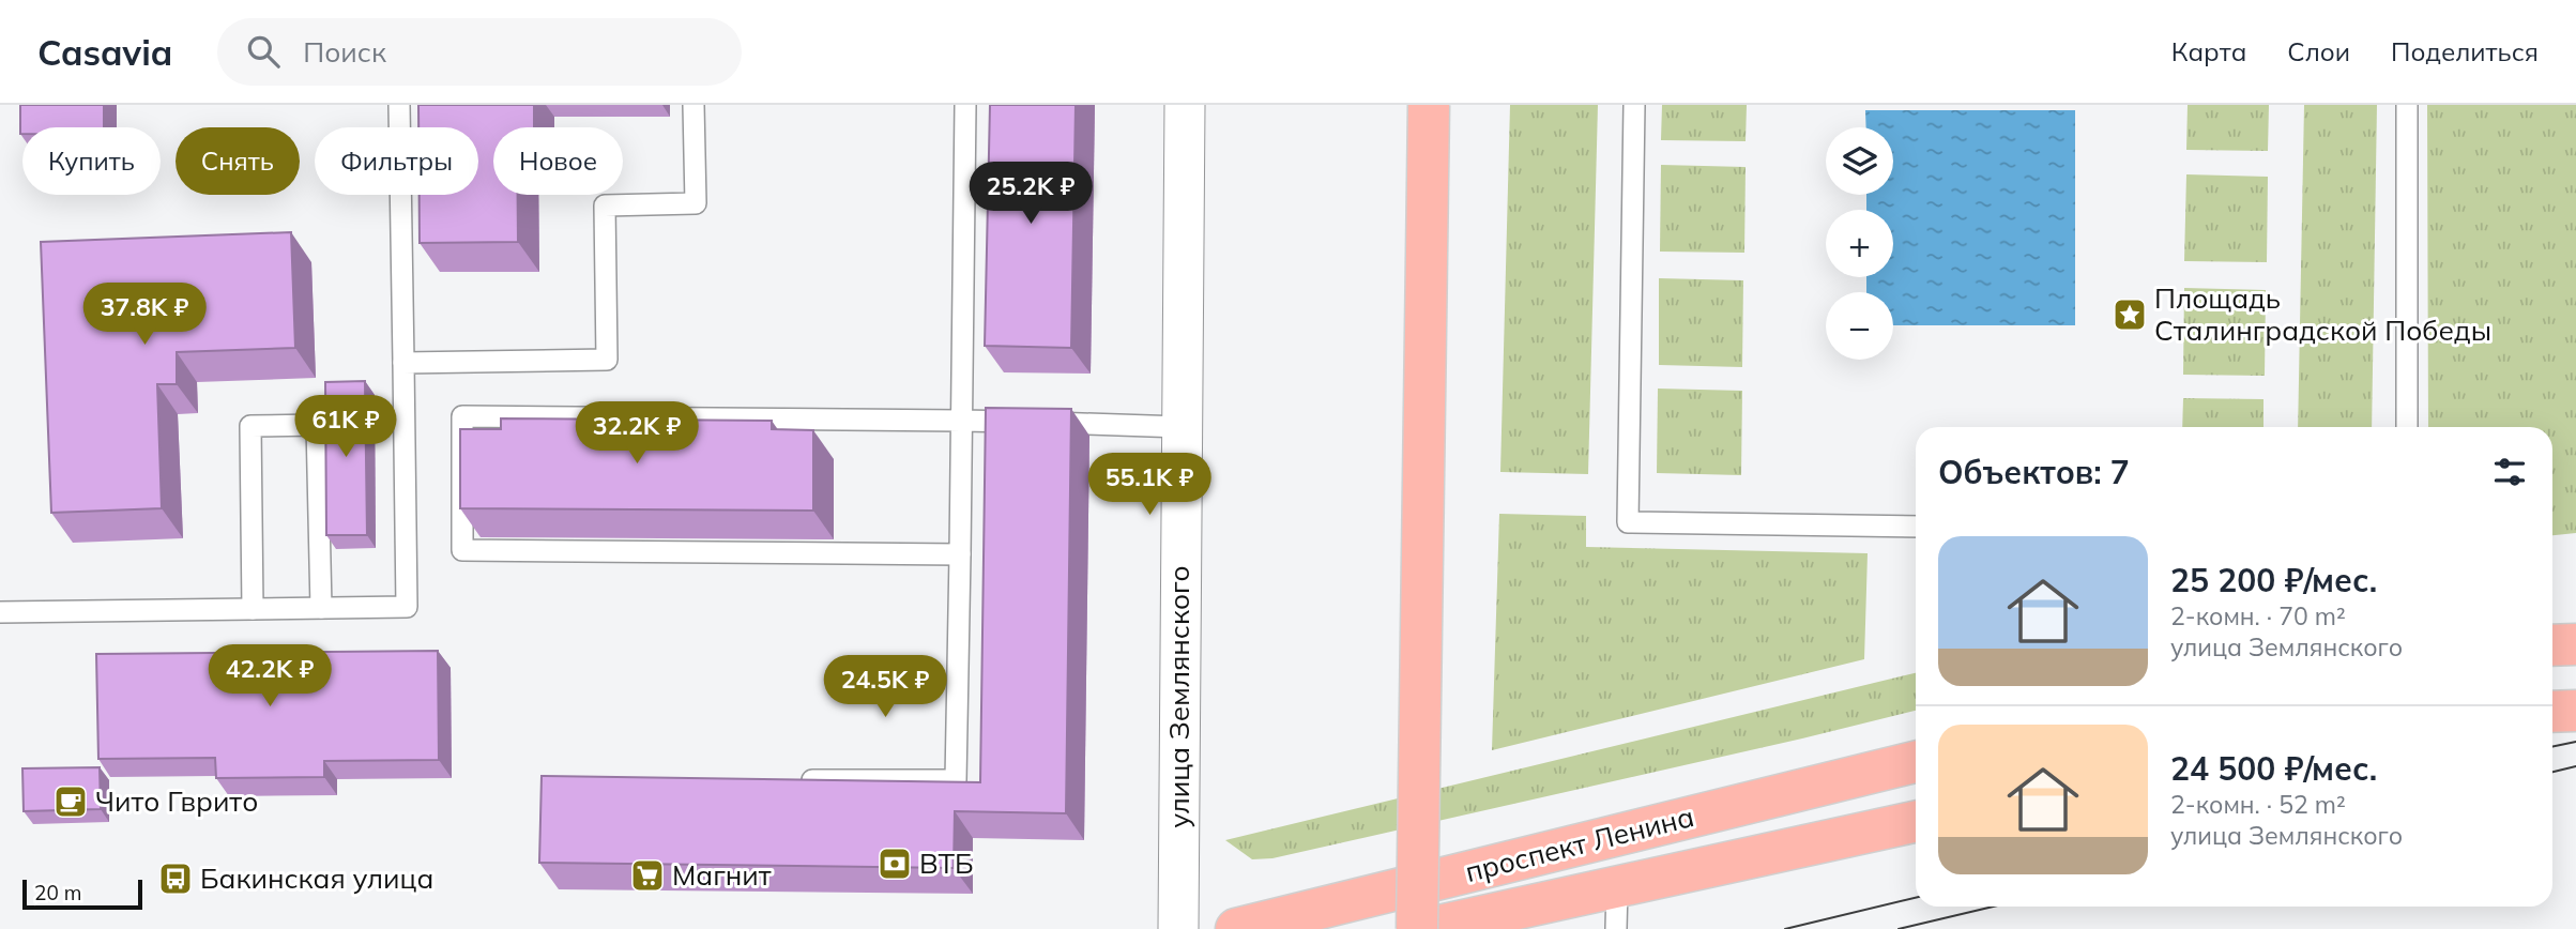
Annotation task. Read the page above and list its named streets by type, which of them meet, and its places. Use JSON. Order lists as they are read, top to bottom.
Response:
{
  "streets": {
    "main road": ["проспект Ленина"],
    "street": ["улица Землянского"]
  },
  "places": {
    "place": ["Площадь Сталинградской Победы"],
    "cafe": ["Чито Гврито"],
    "bank": ["ВТБ"],
    "supermarket": ["Магнит"],
    "bus stop": ["Бакинская улица"]
  },
  "scale_bar": "20 m",
  "page": {
    "header": "Casavia",
    "search": "Поиск",
    "nav": ["Карта", "Слои", "Поделиться"],
    "map_buttons": ["+", "−"],
    "chip": [
      "Купить",
      "Снять",
      "Фильтры",
      "Новое"
    ],
    "price": [
      "25.2K ₽",
      "37.8K ₽",
      "61K ₽",
      "32.2K ₽",
      "55.1K ₽",
      "42.2K ₽",
      "24.5K ₽"
    ],
    "heading": "Объектов: 7",
    "list": [
      {
        "name": "25 200 ₽/мес.",
        "note": "2-комн. · 70 m² · улица Землянского"
      },
      {
        "name": "24 500 ₽/мес.",
        "note": "2-комн. · 52 m² · улица Землянского"
      }
    ],
    "scale": "20 m"
  }
}
